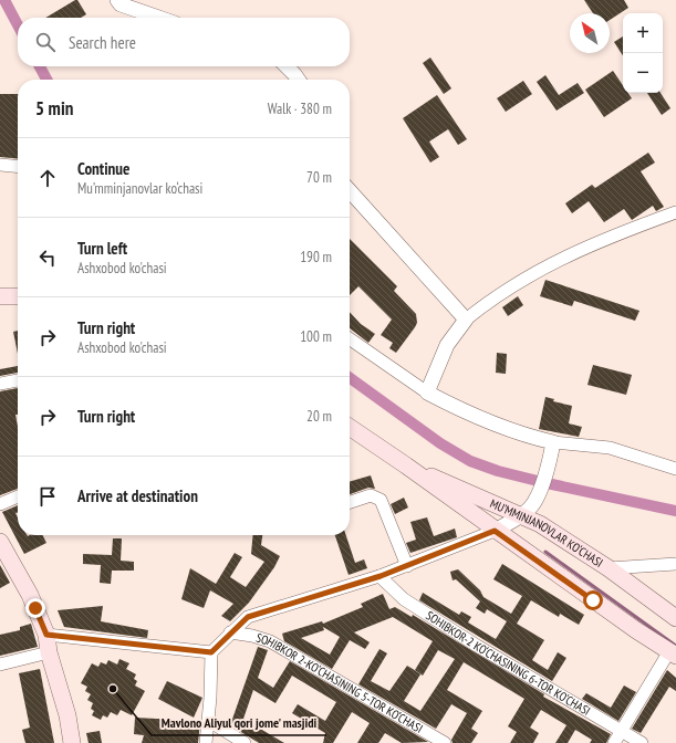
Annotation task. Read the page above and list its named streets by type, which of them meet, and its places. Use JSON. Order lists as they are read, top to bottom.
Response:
{
  "streets": {
    "main road": ["MU’MMINJANOVLAR KO‘CHASI"],
    "street": ["SOHIBKOR-2 KO‘CHASINING 6-TOR KO‘CHASI", "SOHIBKOR 2-KO‘CHASINING 5-TOR KO‘CHASI"]
  },
  "places": ["Mavlono Aliyul qori jome' masjidi"],
  "north": "top left",
  "page": {
    "map_buttons": ["+", "−"],
    "search": "Search here",
    "heading": ["5 min", "Walk · 380 m"],
    "list": [
      ["Continue", "Mu’mminjanovlar ko‘chasi", "70 m"],
      ["Turn left", "Ashxobod ko'chasi", "190 m"],
      ["Turn right", "Ashxobod ko'chasi", "100 m"],
      ["Turn right", "20 m"],
      "Arrive at destination"
    ]
  }
}
